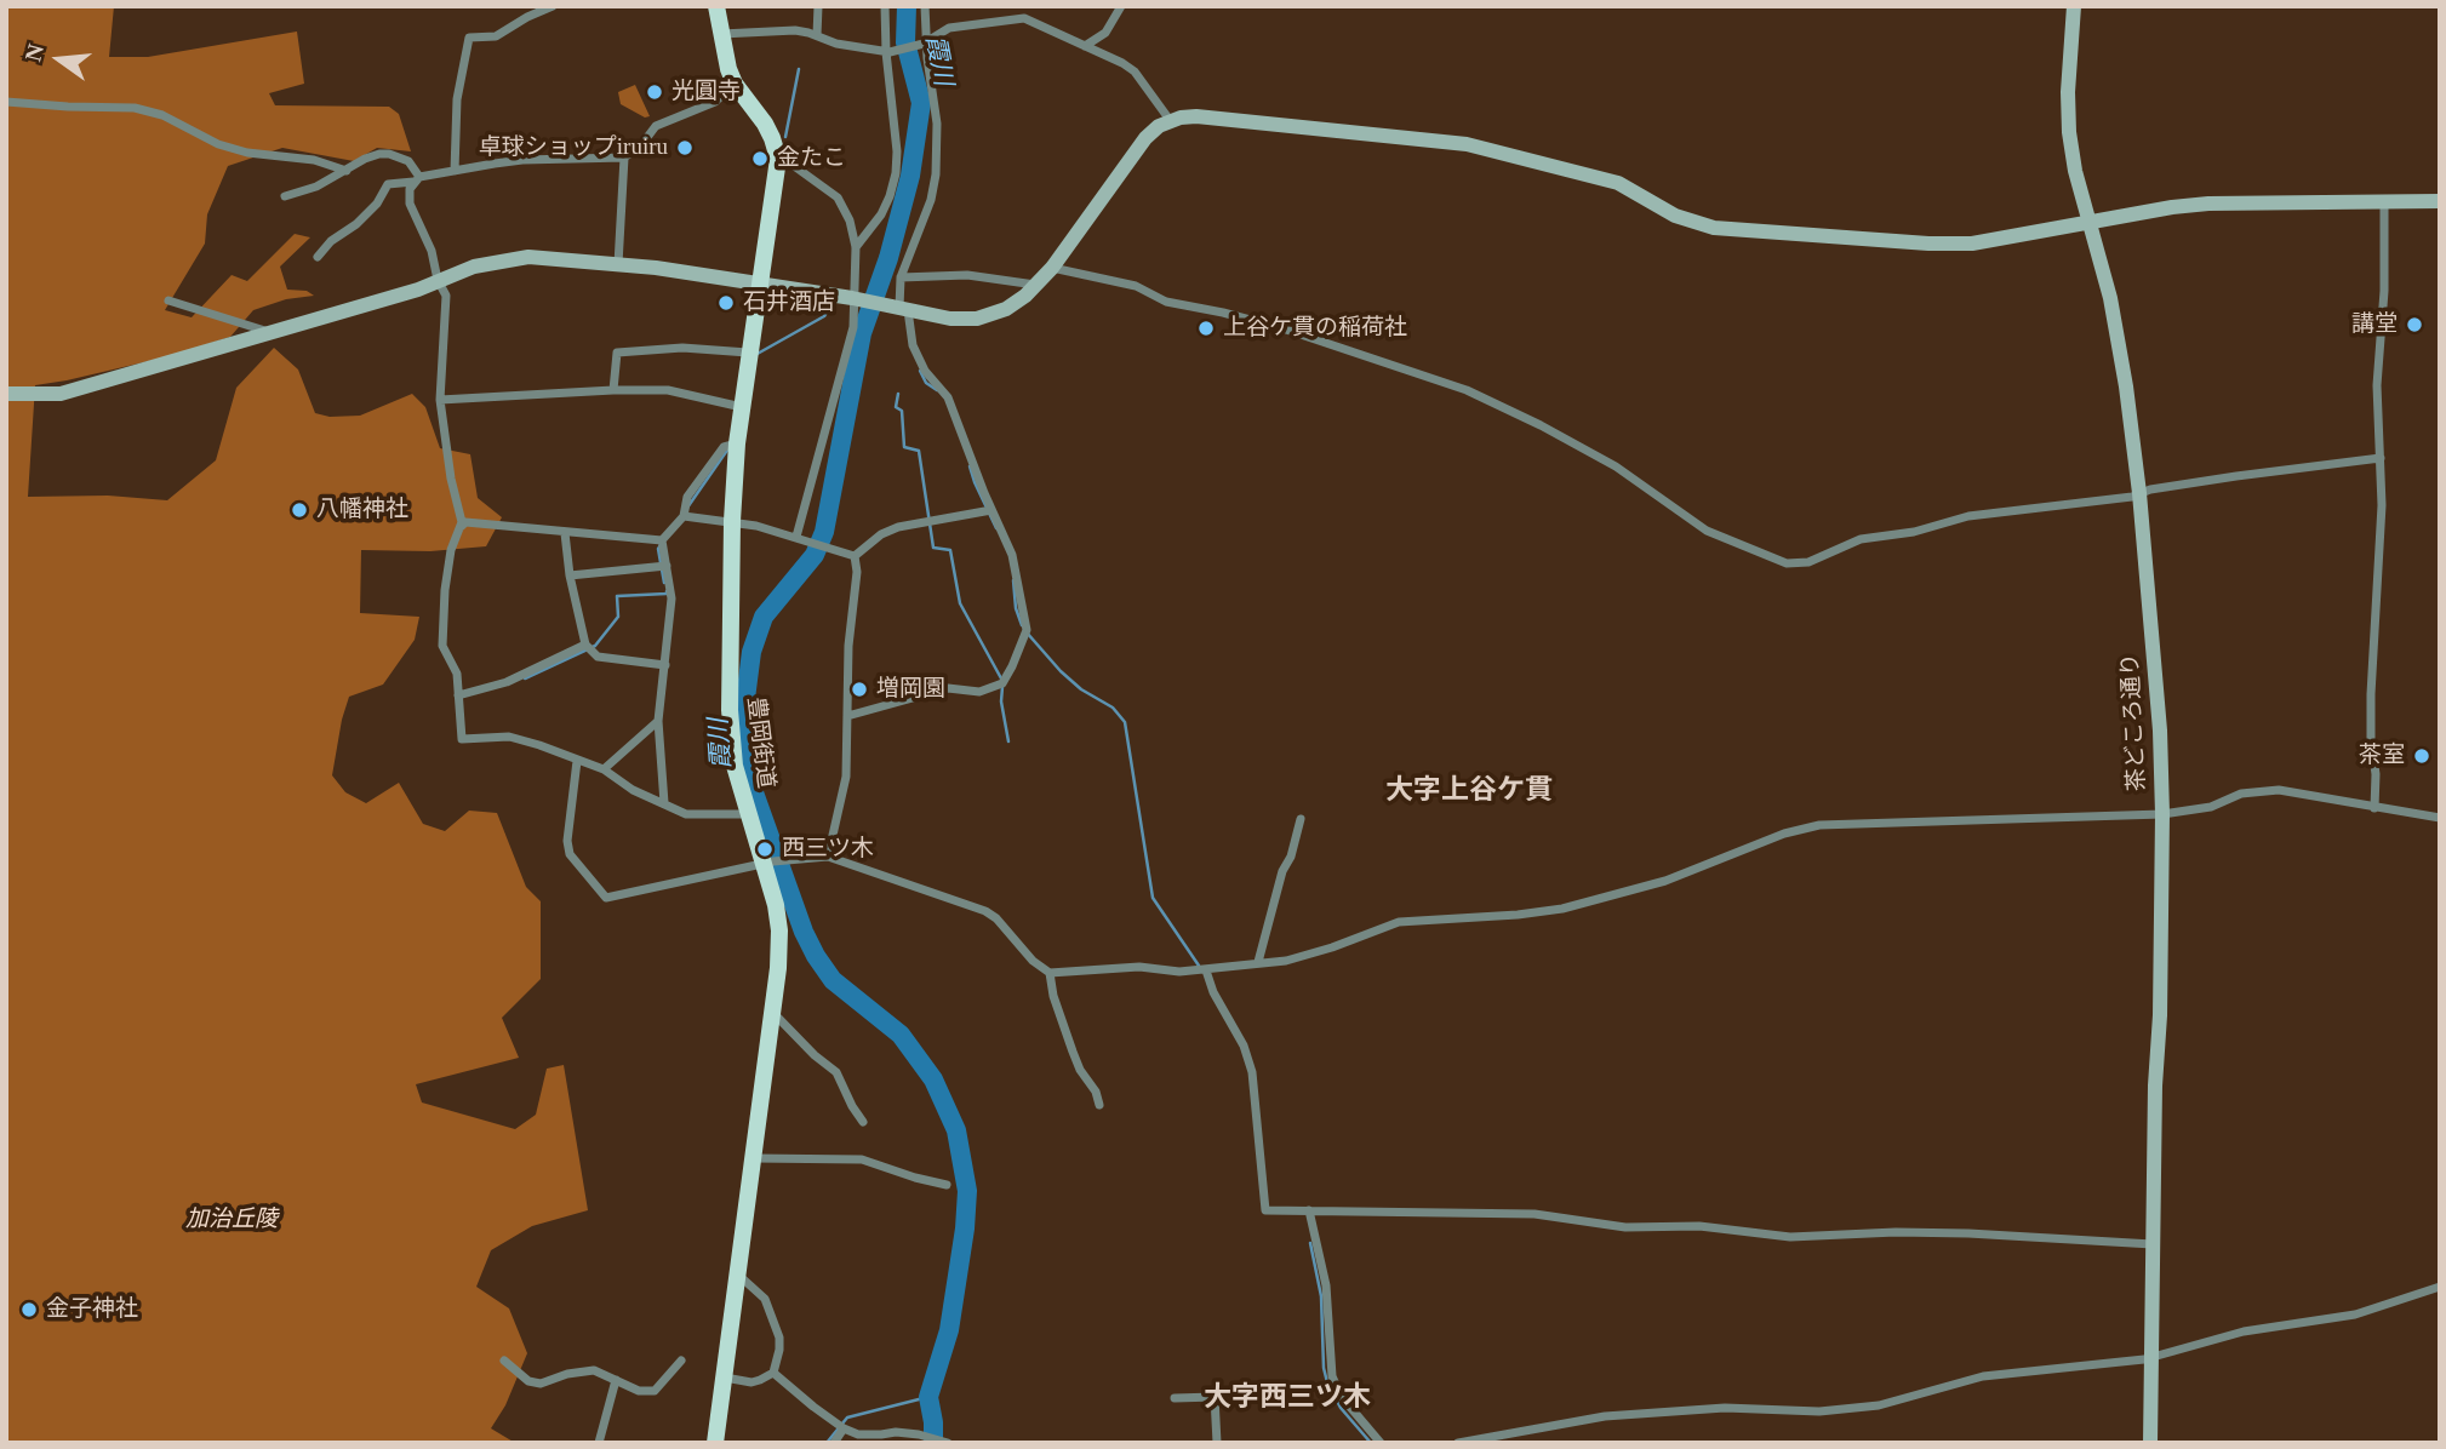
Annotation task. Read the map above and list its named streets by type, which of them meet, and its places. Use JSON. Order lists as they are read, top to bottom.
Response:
{
  "streets": {
    "main road": ["豊岡街道"],
    "street": ["茶どころ通り"]
  },
  "districts": ["大字上谷ケ貫", "大字西三ツ木"],
  "water": ["霞川"],
  "parks": ["加治丘陵"],
  "places": [
    "光圓寺",
    "卓球ショップiruiru",
    "金たこ",
    "石井酒店",
    "講堂",
    "上谷ケ貫の稲荷社",
    "八幡神社",
    "増岡園",
    "茶室",
    "西三ツ木",
    "金子神社"
  ],
  "north": "left"
}
